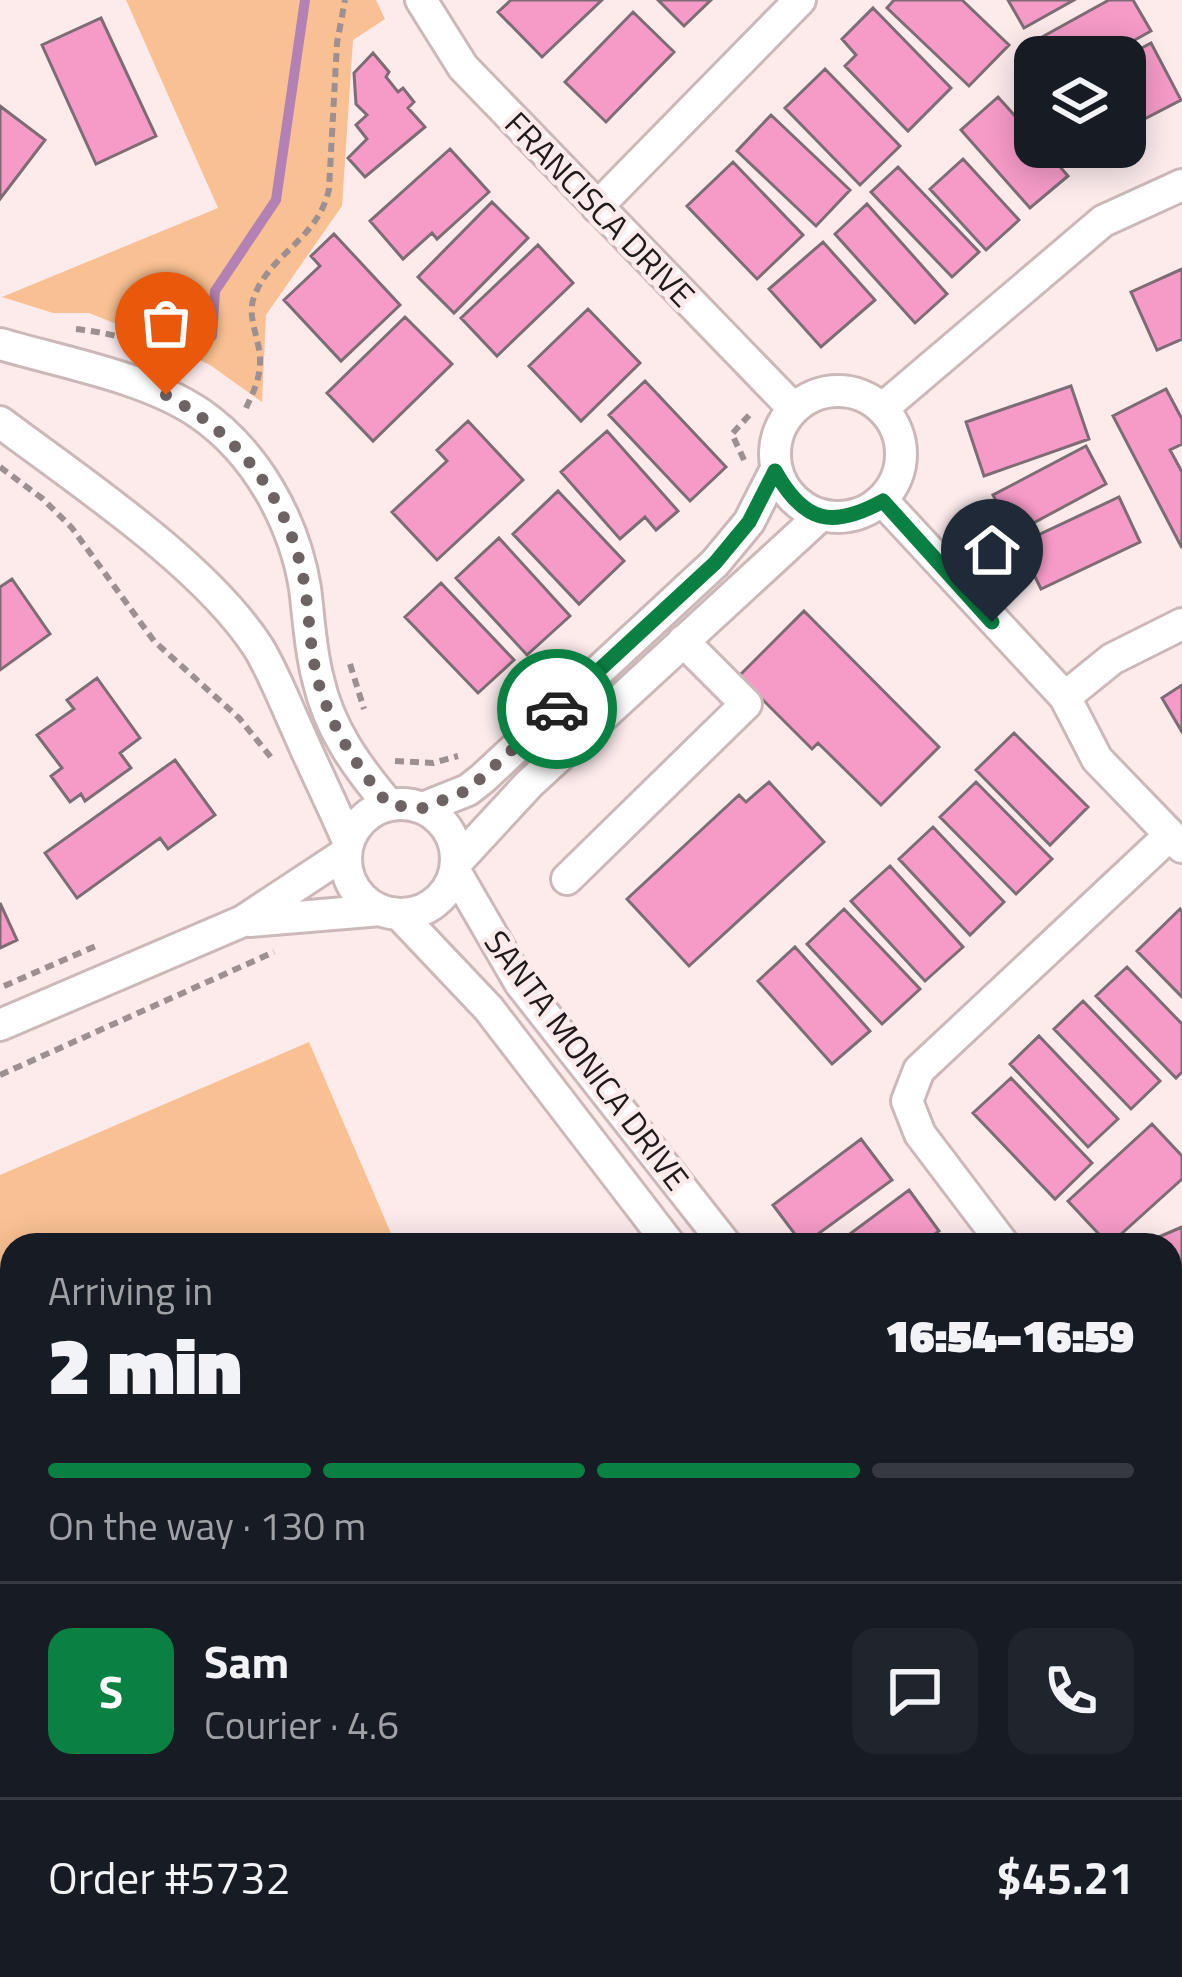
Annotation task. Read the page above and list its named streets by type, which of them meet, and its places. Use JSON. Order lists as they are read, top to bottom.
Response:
{
  "streets": {
    "street": ["FRANCISCA DRIVE", "SANTA MONICA DRIVE"]
  },
  "page": {
    "heading": ["2 min", "Arriving in", "16:54–16:59"],
    "panel": [
      "Sam",
      "Courier · 4.6",
      "Order #5732",
      "$45.21"
    ],
    "bar": "On the way · 130 m",
    "round": "S"
  }
}
